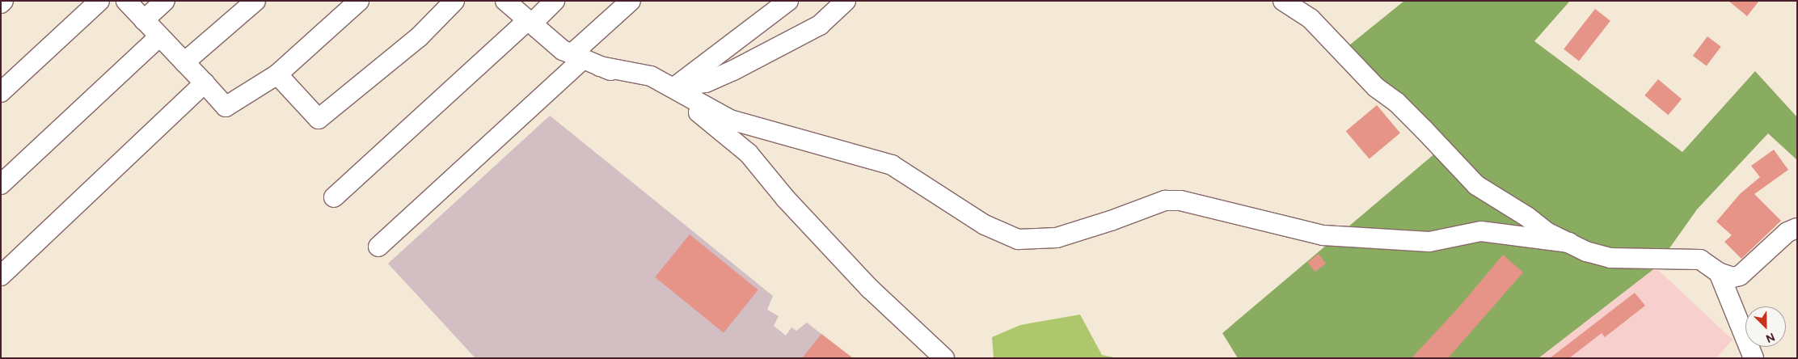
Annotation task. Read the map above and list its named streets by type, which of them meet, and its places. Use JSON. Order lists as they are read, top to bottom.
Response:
{
  "north": "bottom right"
}
